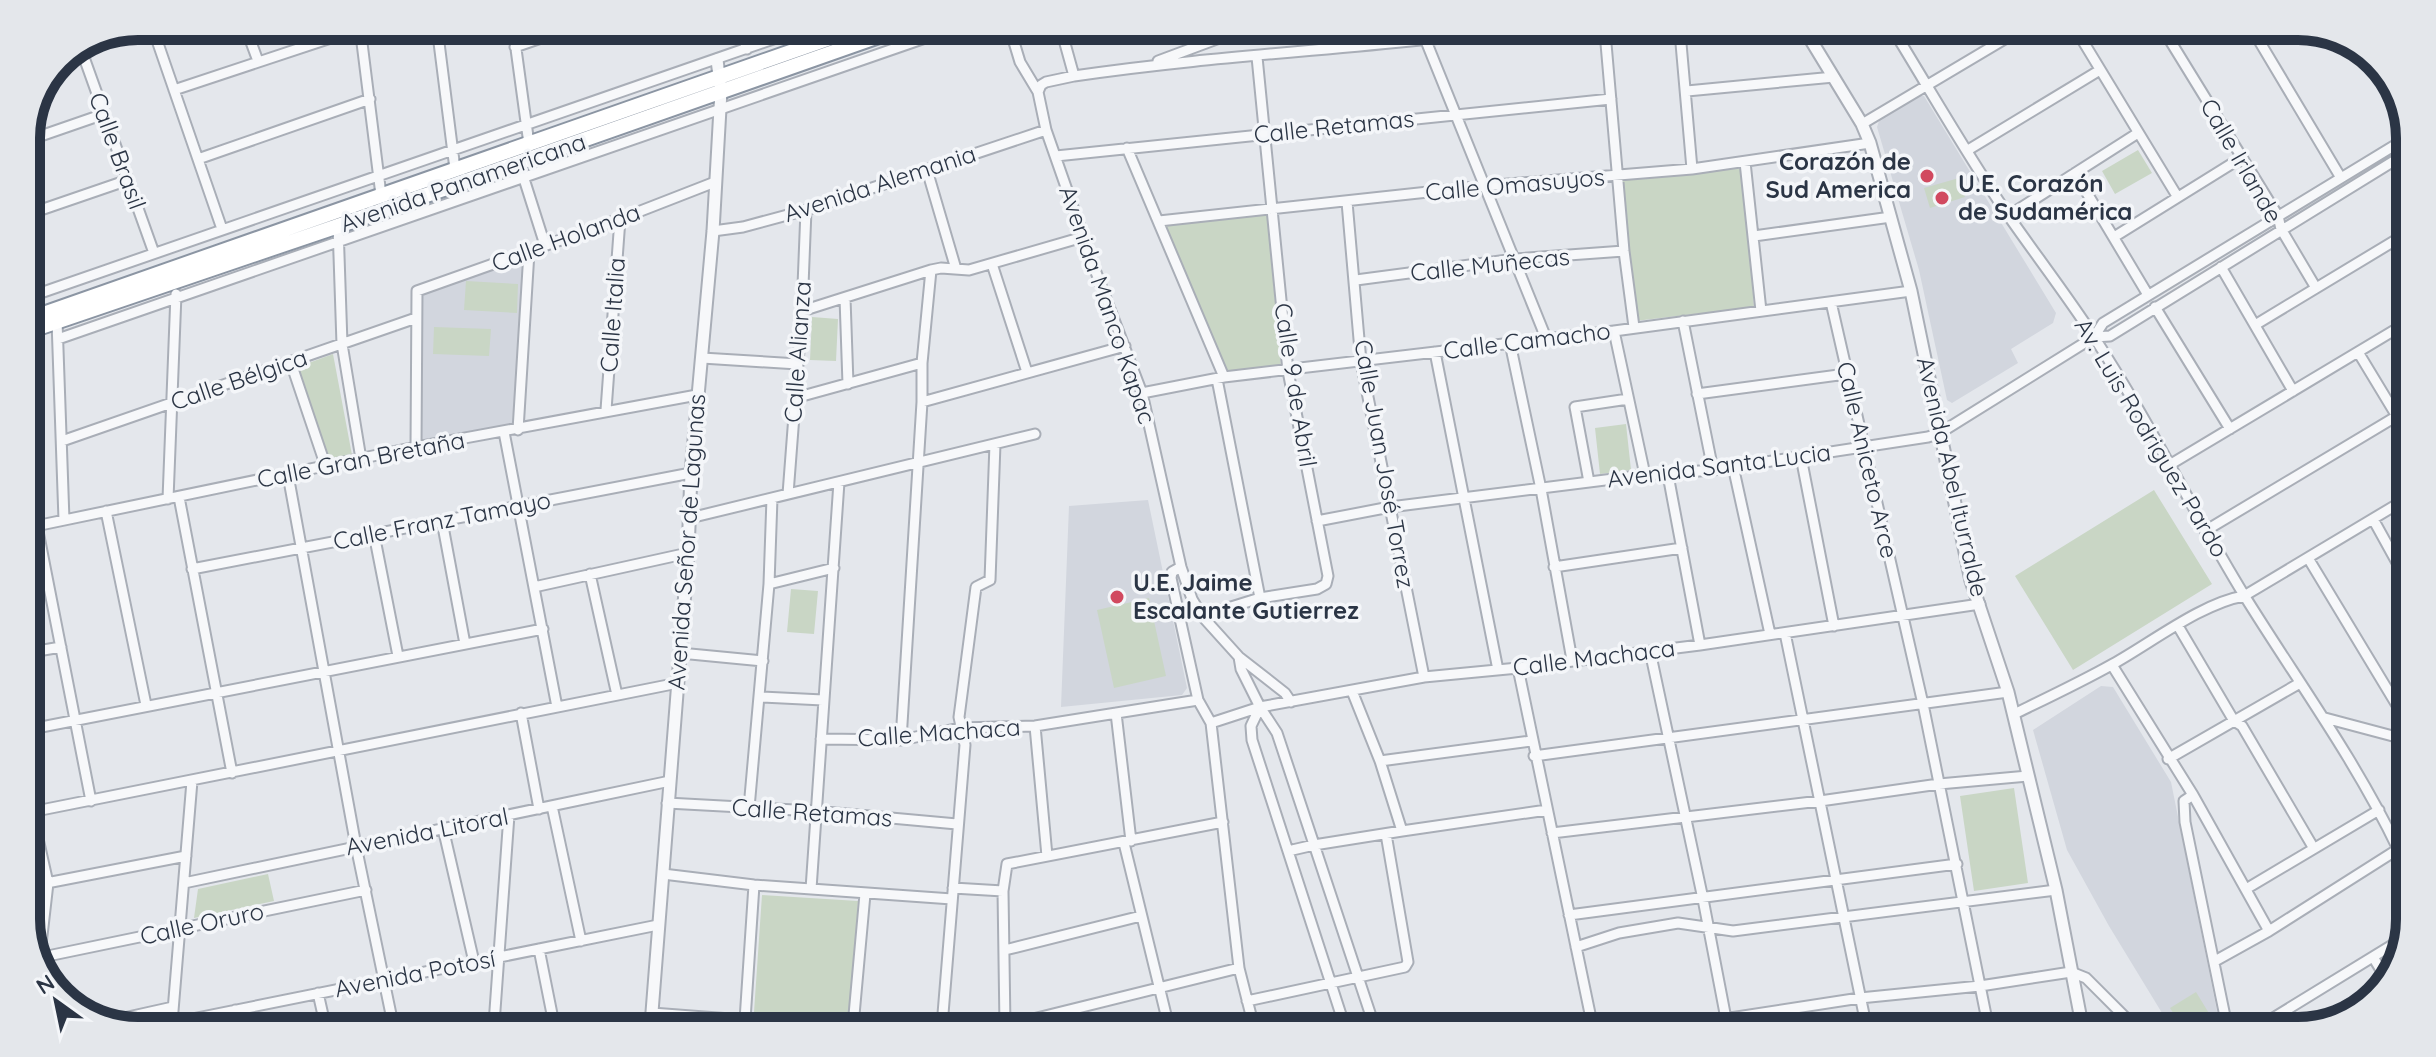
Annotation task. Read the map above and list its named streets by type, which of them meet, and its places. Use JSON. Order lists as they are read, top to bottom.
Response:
{
  "streets": {
    "highway": ["Avenida Panamericana"],
    "street": [
      "Calle Retamas",
      "Calle Brasil",
      "Calle Irlande",
      "Avenida Alemania",
      "Calle Omasuyos",
      "Calle Holanda",
      "Calle Muñecas",
      "Avenida Manco Kapac",
      "Calle Italia",
      "Calle Camacho",
      "Calle Alianza",
      "Calle Bélgica",
      "Calle 9 de Abril",
      "Av. Luis Rodriguez Pardo",
      "Calle Gran Bretaña",
      "Calle Aniceto Arce",
      "Calle Juan José Torrez",
      "Avenida Santa Lucia",
      "Avenida Abel Iturralde",
      "Calle Franz Tamayo",
      "Avenida Señor de Lagunas",
      "Calle Machaca",
      "Avenida Litoral",
      "Calle Oruro",
      "Avenida Potosí"
    ]
  },
  "crossings": [
    ["Calle Retamas", "Avenida Manco Kapac"],
    ["Calle Retamas", "Calle 9 de Abril"],
    ["Calle Retamas", "Avenida Señor de Lagunas"],
    ["Calle Brasil", "Avenida Panamericana"],
    ["Calle Irlande", "Avenida Santa Lucia"],
    ["Avenida Panamericana", "Avenida Señor de Lagunas"],
    ["Avenida Alemania", "Avenida Manco Kapac"],
    ["Avenida Alemania", "Calle Alianza"],
    ["Avenida Alemania", "Avenida Señor de Lagunas"],
    ["Calle Omasuyos", "Calle 9 de Abril"],
    ["Calle Omasuyos", "Calle Juan José Torrez"],
    ["Calle Omasuyos", "Avenida Abel Iturralde"],
    ["Calle Holanda", "Calle Italia"],
    ["Calle Holanda", "Calle Bélgica"],
    ["Calle Holanda", "Avenida Señor de Lagunas"],
    ["Calle Muñecas", "Calle Juan José Torrez"],
    ["Avenida Manco Kapac", "Calle Camacho"],
    ["Avenida Manco Kapac", "Calle Machaca"],
    ["Calle Italia", "Calle Gran Bretaña"],
    ["Calle Camacho", "Calle 9 de Abril"],
    ["Calle Camacho", "Calle Aniceto Arce"],
    ["Calle Camacho", "Calle Juan José Torrez"],
    ["Calle Camacho", "Avenida Abel Iturralde"],
    ["Calle 9 de Abril", "Avenida Santa Lucia"],
    ["Av. Luis Rodriguez Pardo", "Avenida Santa Lucia"],
    ["Calle Gran Bretaña", "Avenida Señor de Lagunas"],
    ["Calle Aniceto Arce", "Avenida Santa Lucia"],
    ["Calle Aniceto Arce", "Calle Machaca"],
    ["Calle Juan José Torrez", "Avenida Santa Lucia"],
    ["Calle Juan José Torrez", "Calle Machaca"],
    ["Avenida Santa Lucia", "Avenida Abel Iturralde"],
    ["Avenida Abel Iturralde", "Calle Machaca"],
    ["Calle Franz Tamayo", "Avenida Señor de Lagunas"],
    ["Avenida Señor de Lagunas", "Avenida Litoral"],
    ["Avenida Señor de Lagunas", "Avenida Potosí"]
  ],
  "places": ["Corazón de Sud America", "U.E. Corazón de Sudamérica", "U.E. Jaime Escalante Gutierrez"],
  "north": "top left"
}
